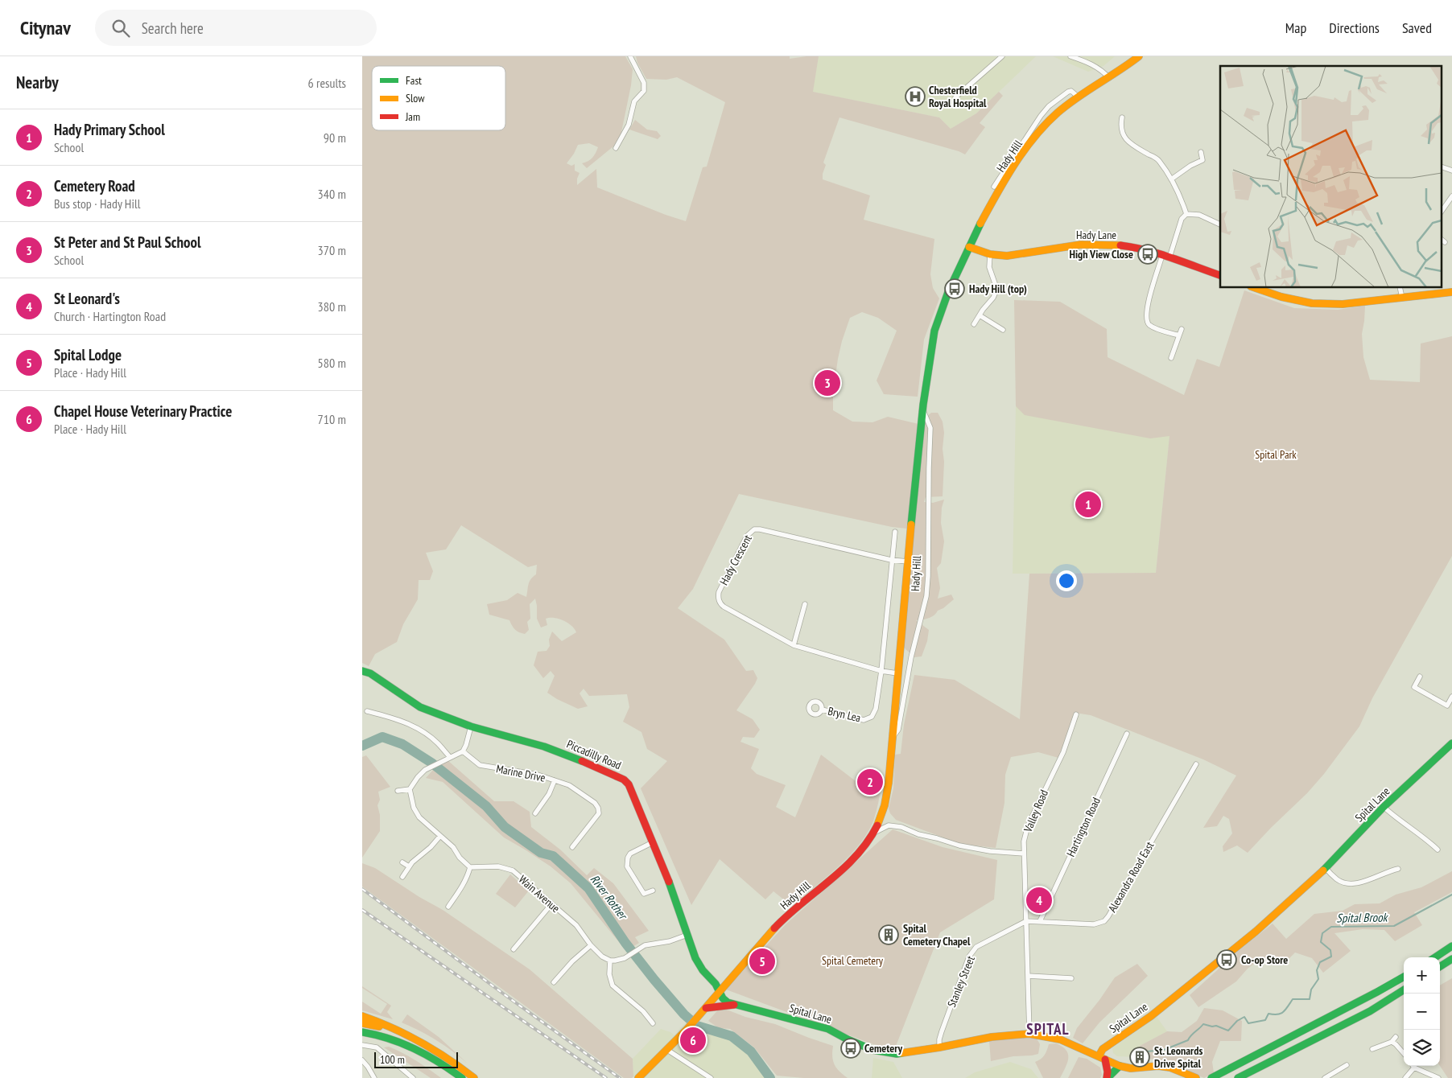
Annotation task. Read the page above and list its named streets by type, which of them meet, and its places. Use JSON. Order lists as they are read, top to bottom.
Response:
{
  "streets": {
    "main road": [
      "Hady Hill",
      "Hady Lane",
      "Piccadilly Road",
      "Spital Lane"
    ],
    "street": [
      "Hady Crescent",
      "Bryn Lea",
      "Marine Drive",
      "Valley Road",
      "Hartington Road",
      "Alexandra Road East",
      "Wain Avenue",
      "Stanley Street"
    ]
  },
  "crossings": [
    ["Hady Hill", "Hady Lane"],
    ["Hady Hill", "Hady Crescent"],
    ["Hady Hill", "Piccadilly Road"],
    ["Hady Hill", "Spital Lane"],
    ["Hady Crescent", "Bryn Lea"],
    ["Piccadilly Road", "Spital Lane"],
    ["Spital Lane", "Valley Road"],
    ["Spital Lane", "Stanley Street"],
    ["Valley Road", "Alexandra Road East"],
    ["Valley Road", "Stanley Street"],
    ["Hartington Road", "Alexandra Road East"],
    ["Alexandra Road East", "Stanley Street"]
  ],
  "districts": ["SPITAL"],
  "water": ["River Rother", "Spital Brook"],
  "parks": ["Spital Park", "Spital Cemetery"],
  "places": {
    "hospital": ["Chesterfield Royal Hospital"],
    "bus stop": [
      "High View Close",
      "Hady Hill (top)",
      "Co-op Store",
      "Cemetery"
    ],
    "building": ["Spital Cemetery Chapel", "St. Leonards Drive Spital"]
  },
  "legend": ["Fast", "Slow", "Jam"],
  "scale_bar": "100 m",
  "page": {
    "header": "Citynav",
    "search": "Search here",
    "nav": ["Map", "Directions", "Saved"],
    "heading": ["Nearby", "6 results"],
    "list": [
      {
        "mark": "1",
        "name": "Hady Primary School",
        "note": "School",
        "value": "90 m"
      },
      {
        "mark": "2",
        "name": "Cemetery Road",
        "note": "Bus stop · Hady Hill",
        "value": "340 m"
      },
      {
        "mark": "3",
        "name": "St Peter and St Paul School",
        "note": "School",
        "value": "370 m"
      },
      {
        "mark": "4",
        "name": "St Leonard's",
        "note": "Church · Hartington Road",
        "value": "380 m"
      },
      {
        "mark": "5",
        "name": "Spital Lodge",
        "note": "Place · Hady Hill",
        "value": "580 m"
      },
      {
        "mark": "6",
        "name": "Chapel House Veterinary Practice",
        "note": "Place · Hady Hill",
        "value": "710 m"
      }
    ],
    "pins": [
      "3",
      "1",
      "2",
      "4",
      "5",
      "6"
    ],
    "map_buttons": ["+", "−"],
    "scale": "100 m"
  }
}
